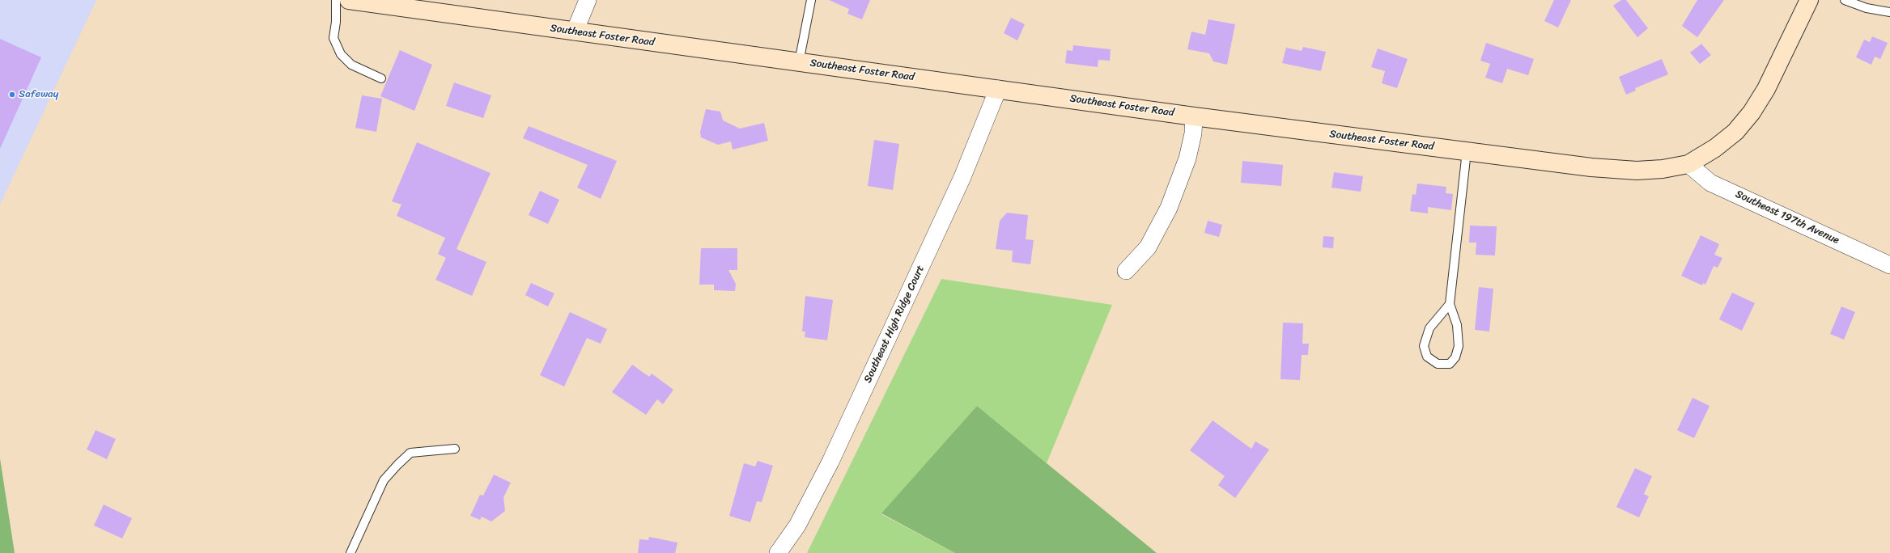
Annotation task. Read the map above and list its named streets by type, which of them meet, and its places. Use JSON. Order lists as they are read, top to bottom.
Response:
{
  "streets": {
    "main road": ["Southeast Foster Road"],
    "street": ["Southeast 197th Avenue", "Southeast High Ridge Court"]
  },
  "crossings": [
    ["Southeast Foster Road", "Southeast 197th Avenue"],
    ["Southeast Foster Road", "Southeast High Ridge Court"]
  ],
  "places": ["Safeway"]
}
